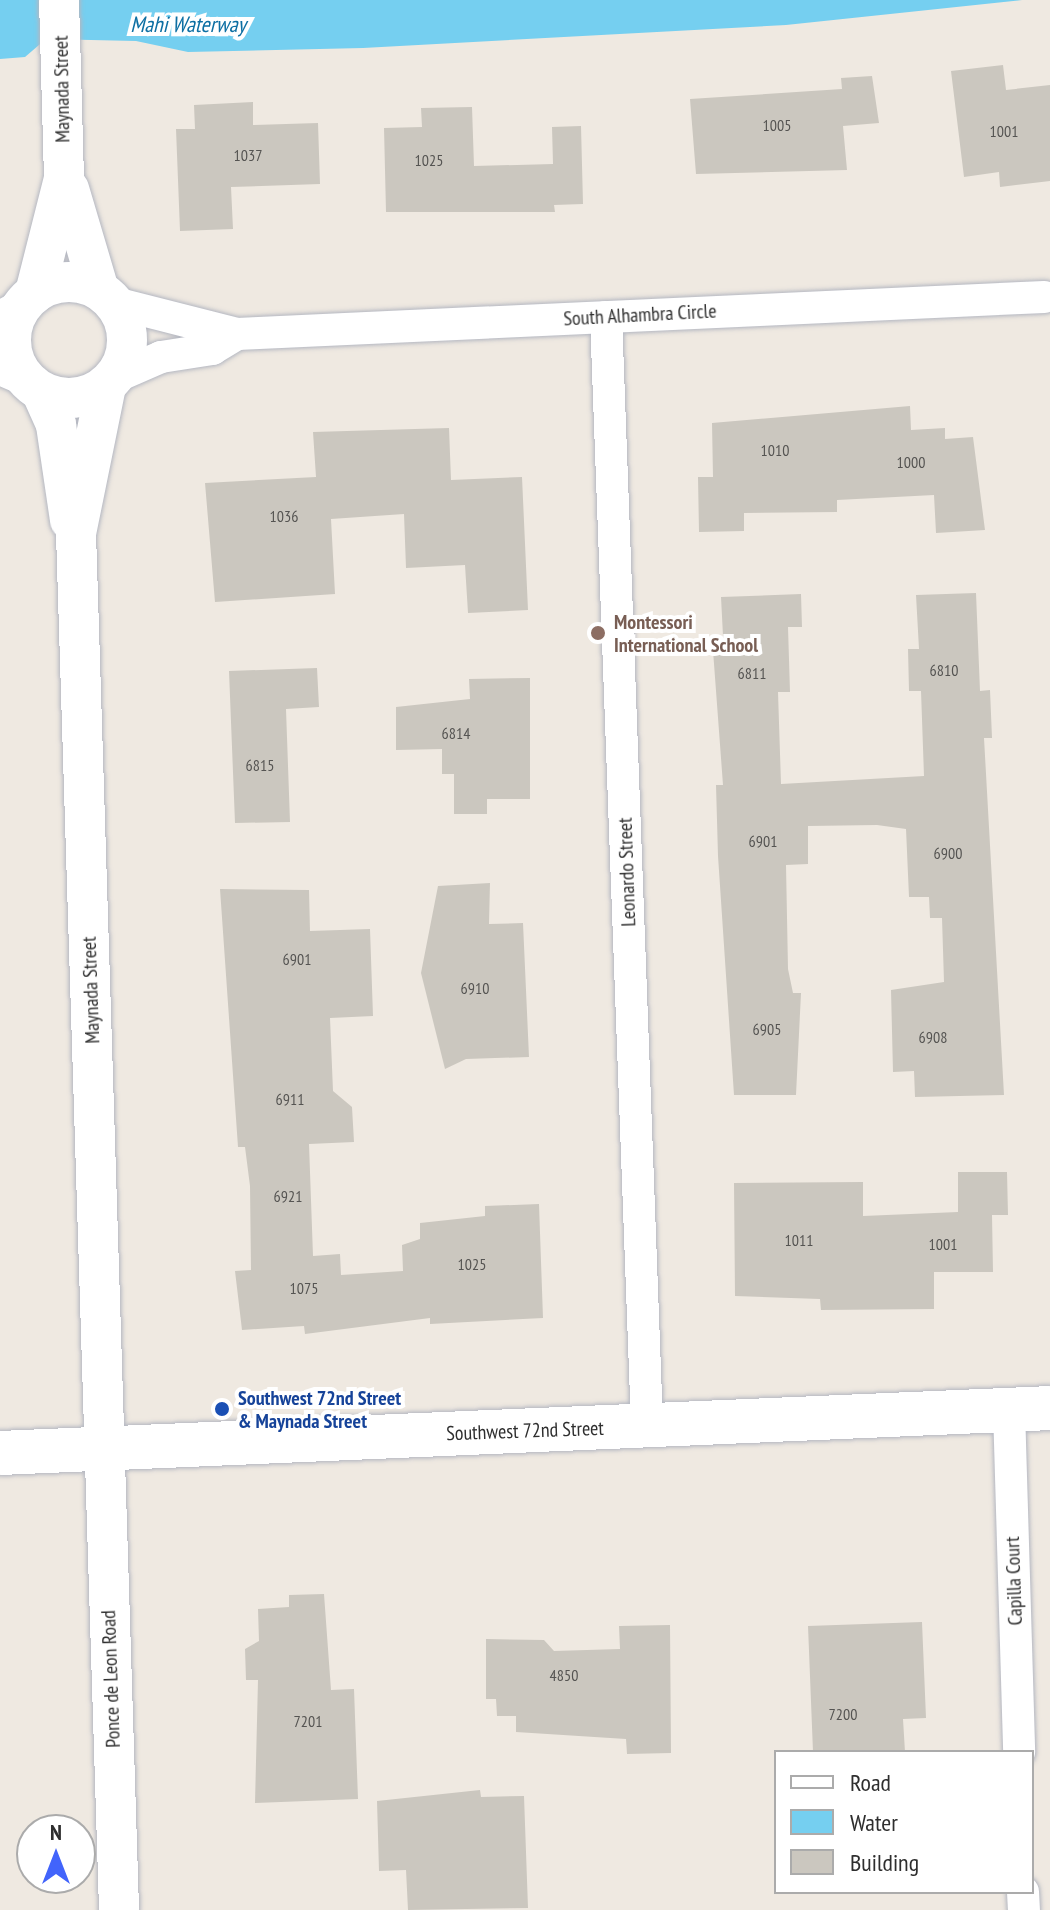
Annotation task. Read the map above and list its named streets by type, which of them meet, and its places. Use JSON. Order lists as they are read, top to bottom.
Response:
{
  "streets": {
    "main road": ["Southwest 72nd Street"],
    "street": [
      "Maynada Street",
      "South Alhambra Circle",
      "Leonardo Street",
      "Capilla Court",
      "Ponce de Leon Road"
    ]
  },
  "crossings": [
    ["Maynada Street", "South Alhambra Circle"],
    ["Maynada Street", "Southwest 72nd Street"],
    ["Maynada Street", "Ponce de Leon Road"],
    ["South Alhambra Circle", "Leonardo Street"],
    ["Leonardo Street", "Southwest 72nd Street"],
    ["Southwest 72nd Street", "Capilla Court"],
    ["Southwest 72nd Street", "Ponce de Leon Road"]
  ],
  "water": ["Mahi Waterway"],
  "places": ["Montessori International School", "Southwest 72nd Street & Maynada Street"],
  "house_numbers": [
    "1005",
    "1001",
    "1037",
    "1025",
    "1010",
    "1000",
    "1036",
    "6810",
    "6811",
    "6814",
    "6815",
    "6901",
    "6900",
    "6901",
    "6910",
    "6905",
    "6908",
    "6911",
    "6921",
    "1011",
    "1001",
    "1025",
    "1075",
    "4850",
    "7200",
    "7201"
  ],
  "legend": ["Road", "Water", "Building"],
  "north": "top"
}
